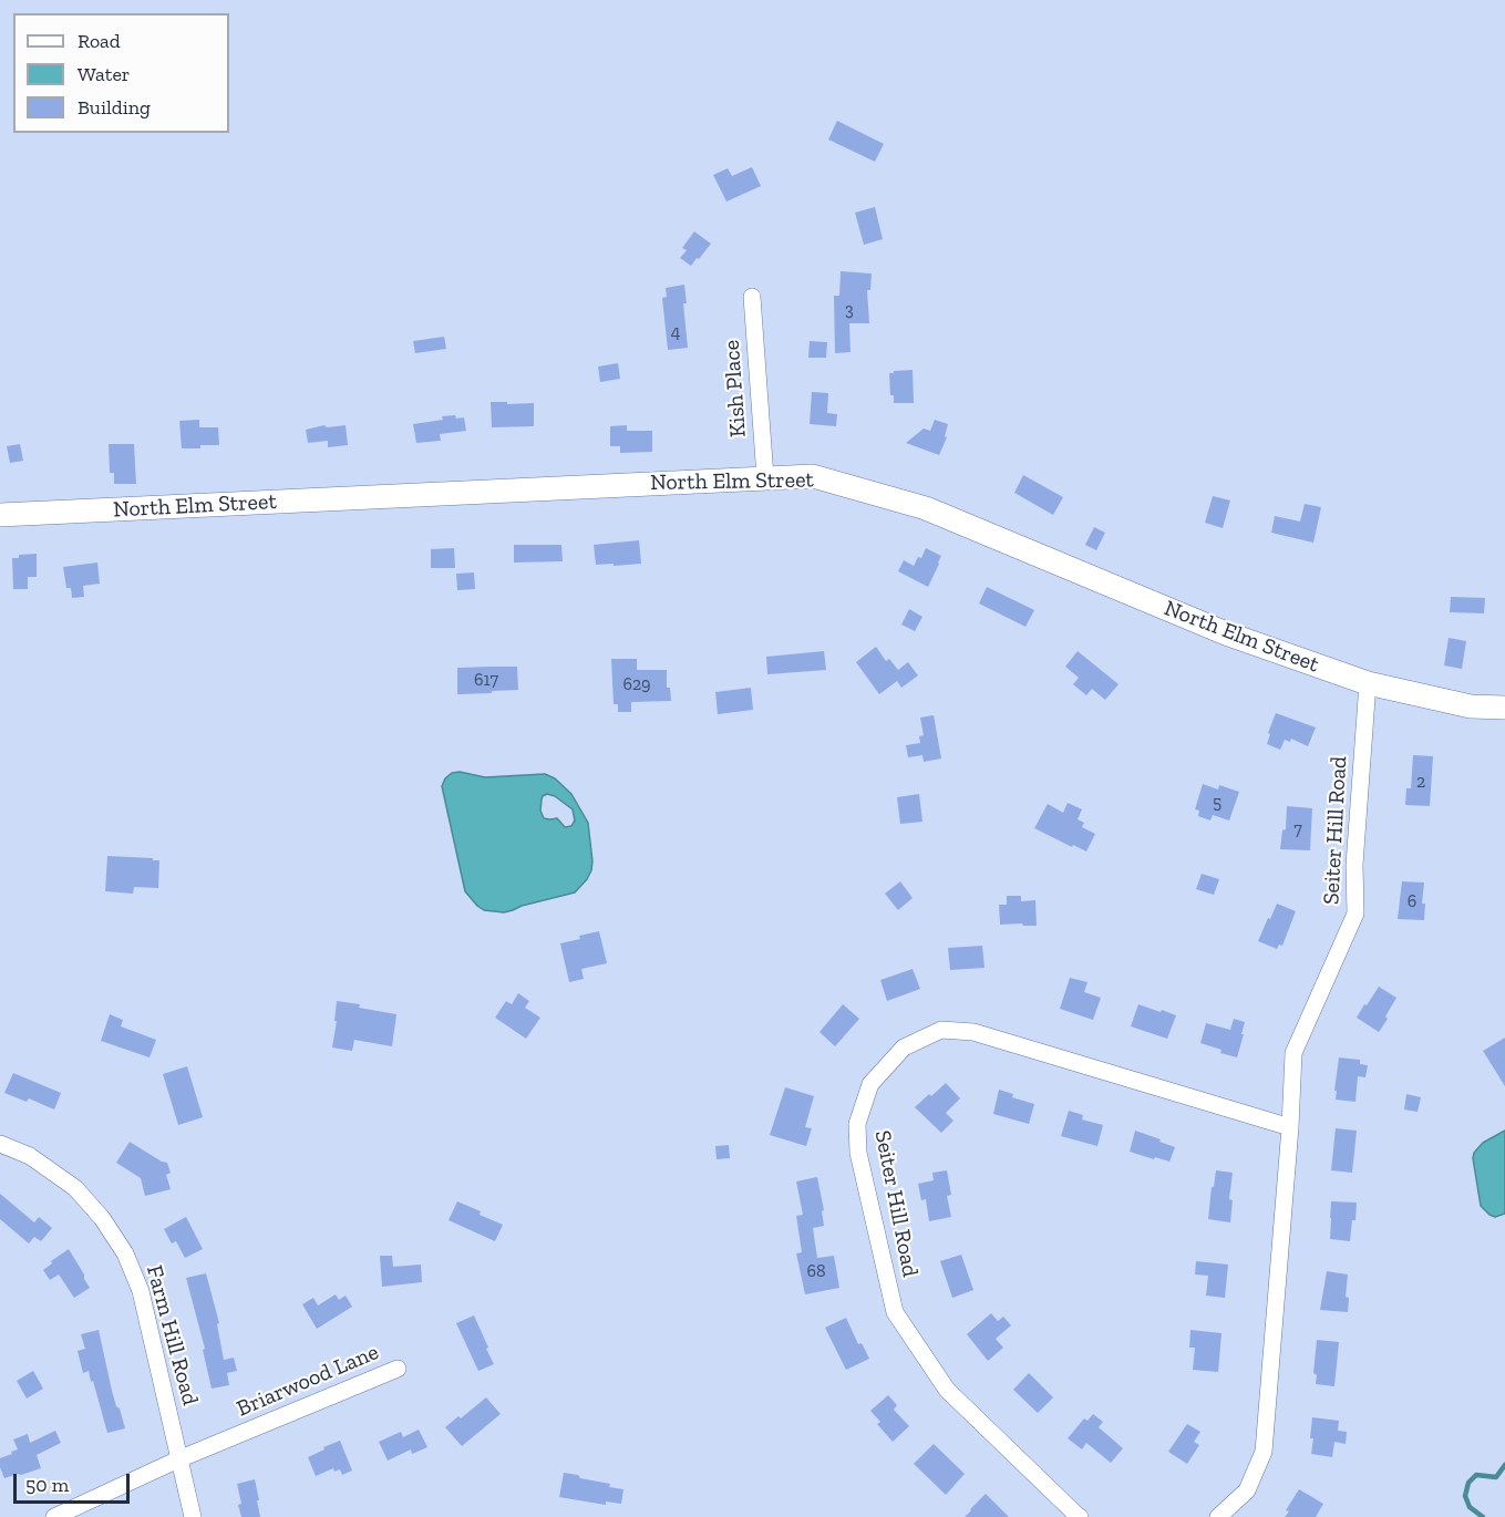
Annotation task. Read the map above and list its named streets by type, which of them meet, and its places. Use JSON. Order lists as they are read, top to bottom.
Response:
{
  "streets": {
    "main road": ["North Elm Street"],
    "street": [
      "Kish Place",
      "Seiter Hill Road",
      "Farm Hill Road",
      "Briarwood Lane"
    ]
  },
  "crossings": [
    ["Kish Place", "North Elm Street"],
    ["North Elm Street", "Seiter Hill Road"],
    ["Farm Hill Road", "Briarwood Lane"]
  ],
  "house_numbers": [
    "3",
    "4",
    "617",
    "629",
    "2",
    "5",
    "7",
    "6",
    "68"
  ],
  "legend": ["Road", "Water", "Building"],
  "scale_bar": "50 m"
}
